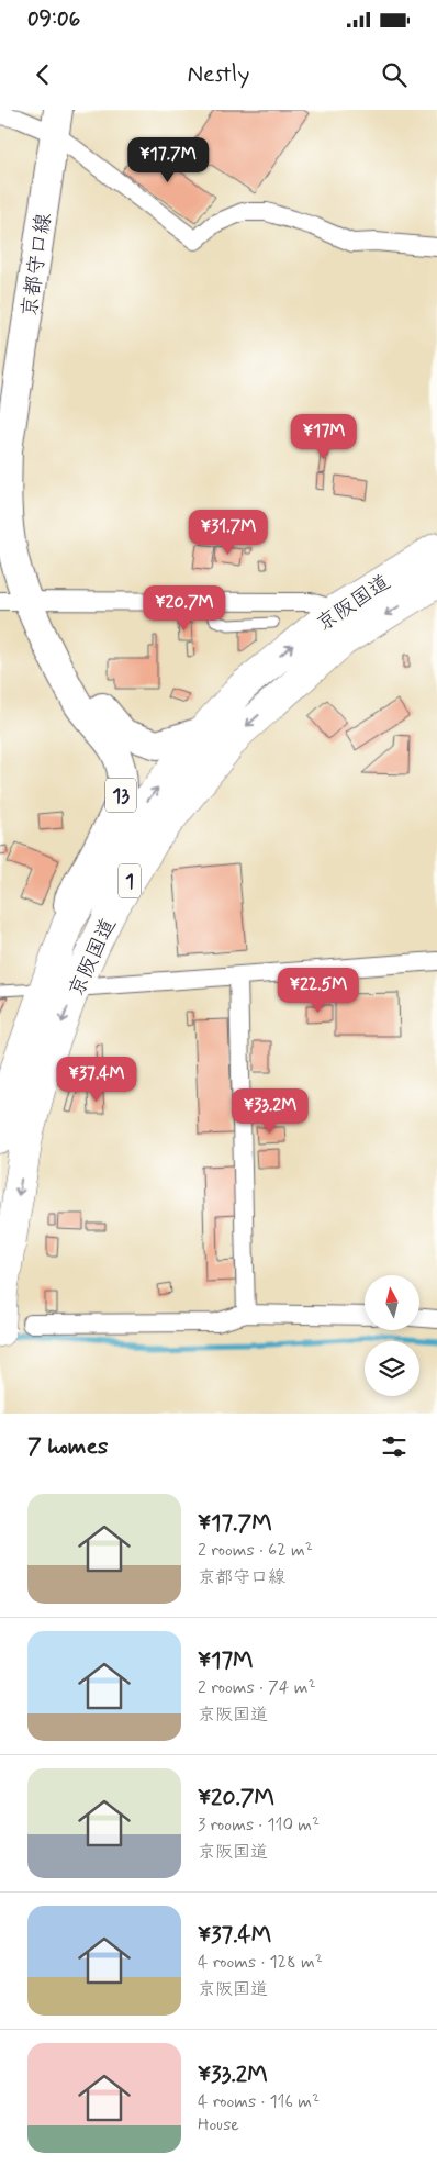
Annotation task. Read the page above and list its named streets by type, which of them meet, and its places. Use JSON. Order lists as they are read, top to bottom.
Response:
{
  "streets": {
    "highway": ["京阪国道", "1"],
    "main road": ["京都守口線", "13"]
  },
  "crossings": [
    ["京都守口線", "京阪国道"]
  ],
  "north": "top",
  "page": {
    "status": "09:06",
    "header": "Nestly",
    "price": [
      "¥17.7M",
      "¥17M",
      "¥31.7M",
      "¥20.7M",
      "¥22.5M",
      "¥37.4M",
      "¥33.2M"
    ],
    "heading": "7 homes",
    "list": [
      {
        "name": "¥17.7M",
        "note": "2 rooms · 62 m² · 京都守口線"
      },
      {
        "name": "¥17M",
        "note": "2 rooms · 74 m² · 京阪国道"
      },
      {
        "name": "¥20.7M",
        "note": "3 rooms · 110 m² · 京阪国道"
      },
      {
        "name": "¥37.4M",
        "note": "4 rooms · 128 m² · 京阪国道"
      },
      {
        "name": "¥33.2M",
        "note": "4 rooms · 116 m² · House"
      }
    ]
  }
}
